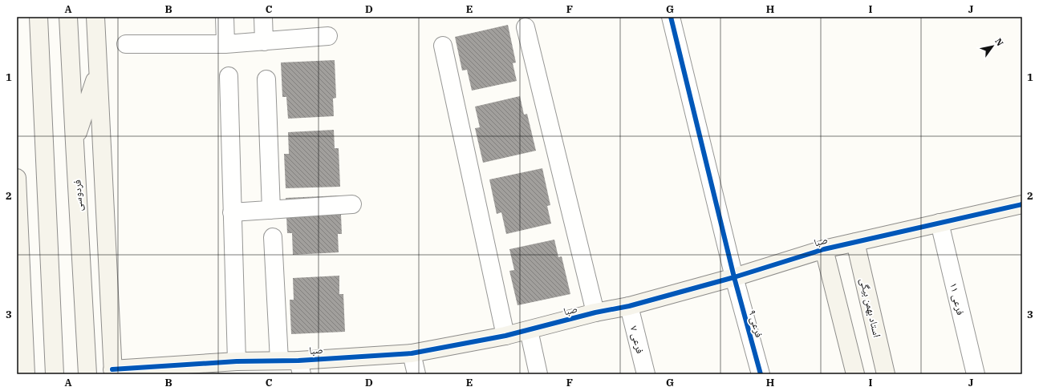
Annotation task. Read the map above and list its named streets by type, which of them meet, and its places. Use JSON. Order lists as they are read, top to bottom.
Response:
{
  "streets": {
    "street": [
      "فردوسی",
      "صبا",
      "فرعی ۱۱",
      "استاد بهمن بیگی",
      "فرعی ۹",
      "فرعی ۷"
    ]
  },
  "crossings": [
    ["صبا", "فرعی ۱۱"],
    ["صبا", "استاد بهمن بیگی"],
    ["صبا", "فرعی ۹"],
    ["صبا", "فرعی ۷"]
  ],
  "north": "top right",
  "grid": {
    "columns": [
      "A",
      "B",
      "C",
      "D",
      "E",
      "F",
      "G",
      "H",
      "I",
      "J"
    ],
    "rows": ["1", "2", "3"]
  }
}
